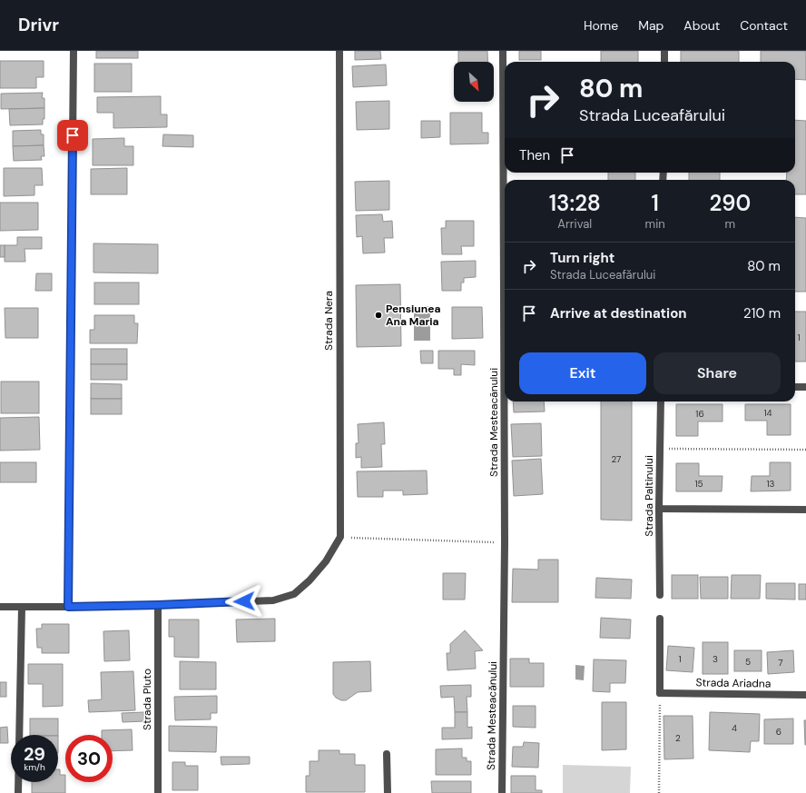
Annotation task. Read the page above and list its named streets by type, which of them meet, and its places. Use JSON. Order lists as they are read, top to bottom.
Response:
{
  "streets": {
    "street": [
      "Strada Nera",
      "Strada Mesteacănului",
      "Strada Paltinului",
      "Strada Ariadna",
      "Strada Pluto"
    ]
  },
  "places": ["Pensiunea Ana Maria"],
  "house_numbers": [
    "1",
    "14",
    "16",
    "27",
    "15",
    "13",
    "1",
    "3",
    "5",
    "7",
    "4",
    "6",
    "2"
  ],
  "north": "bottom right",
  "page": {
    "header": "Drivr",
    "nav": [
      "Home",
      "Map",
      "About",
      "Contact"
    ],
    "turn": ["80 m", "Strada Luceafărului"],
    "then": "Then",
    "eta": [
      "13:28",
      "Arrival",
      "1",
      "min",
      "290",
      "m"
    ],
    "list": [
      {
        "name": "Turn right",
        "note": "Strada Luceafărului",
        "value": "80 m"
      },
      {
        "name": "Arrive at destination",
        "value": "210 m"
      }
    ],
    "buttons": ["Exit", "Share"],
    "speed": "29 km/h",
    "limit": "30"
  }
}
